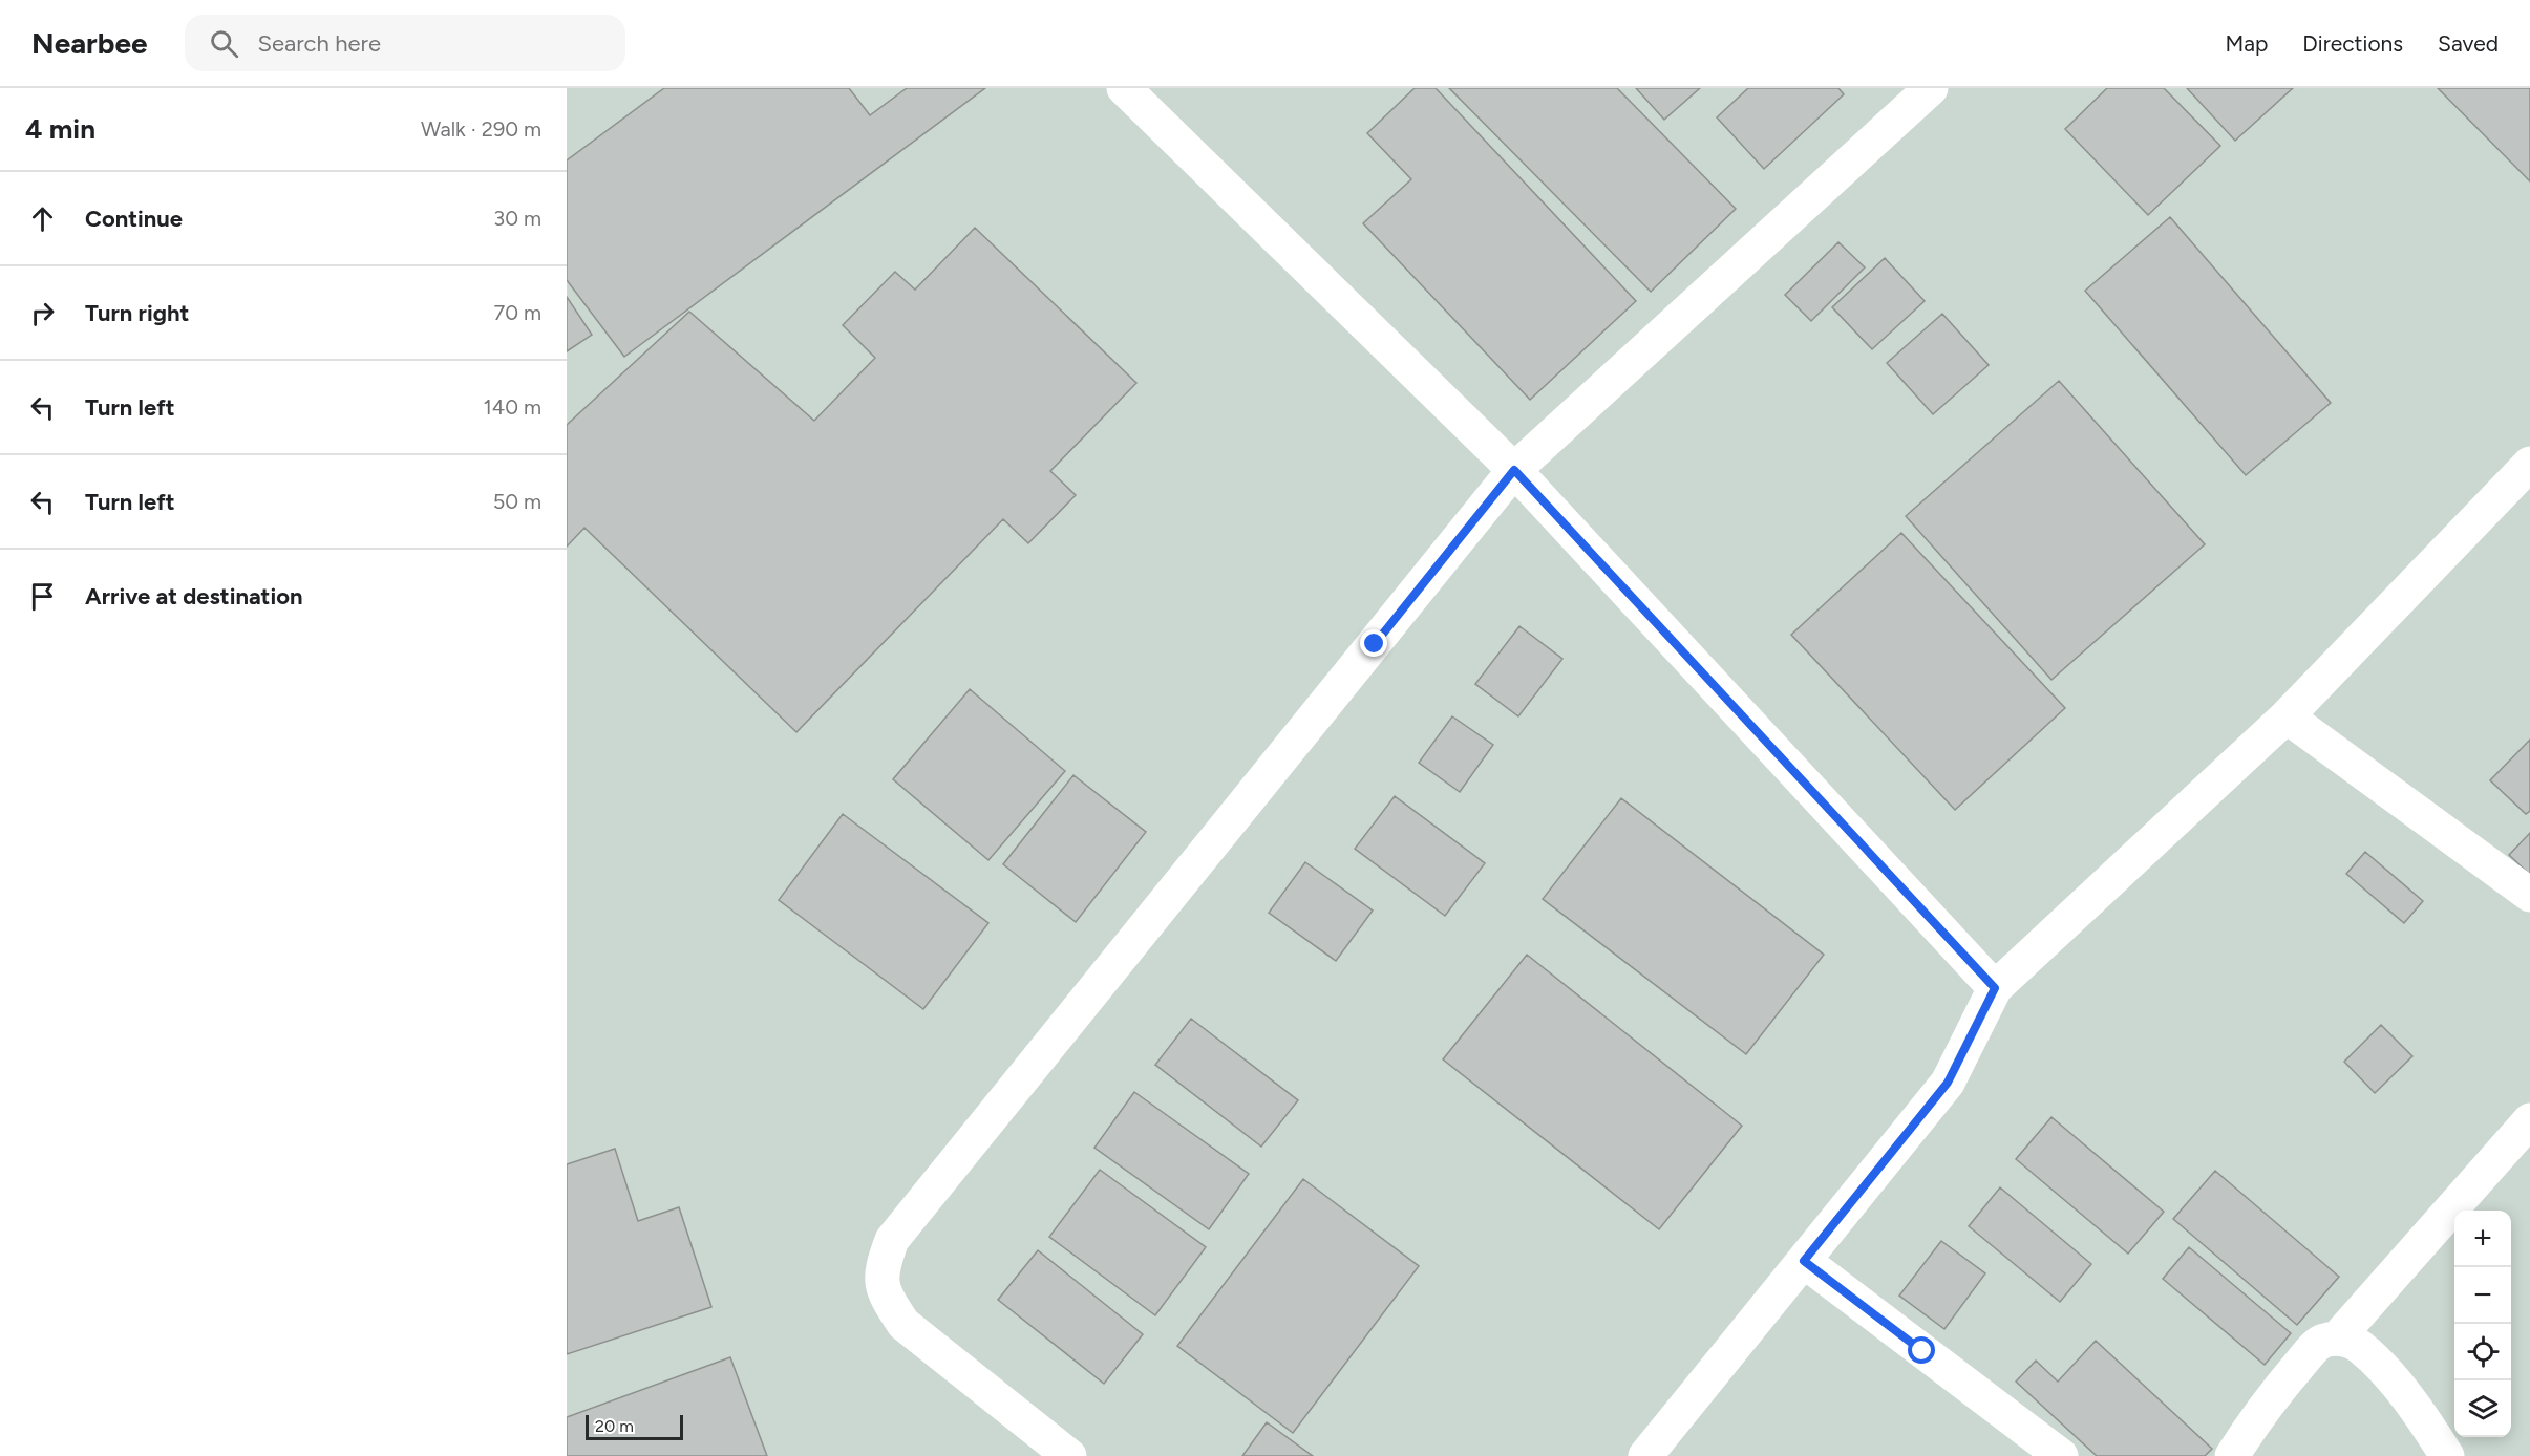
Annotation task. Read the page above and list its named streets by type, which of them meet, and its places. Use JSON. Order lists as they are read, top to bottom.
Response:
{
  "scale_bar": "20 m",
  "page": {
    "header": "Nearbee",
    "search": "Search here",
    "nav": ["Map", "Directions", "Saved"],
    "heading": ["4 min", "Walk · 290 m"],
    "list": [
      ["Continue", "30 m"],
      ["Turn right", "70 m"],
      ["Turn left", "140 m"],
      ["Turn left", "50 m"],
      "Arrive at destination"
    ],
    "map_buttons": ["+", "−"],
    "scale": "20 m"
  }
}
